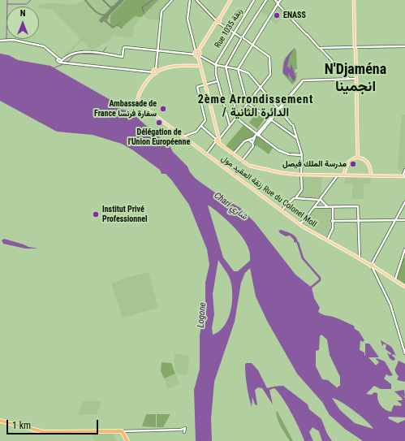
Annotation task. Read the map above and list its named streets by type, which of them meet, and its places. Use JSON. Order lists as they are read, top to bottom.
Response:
{
  "streets": {
    "main road": ["زنقة العقيد مول Rue du Colonel Moll"],
    "street": ["Rue 1035 زنقة"]
  },
  "districts": ["N'Djaména انجمينا", "2ème Arrondissement / الدائرة الثانية"],
  "water": ["Chari شاري", "Logone"],
  "places": [
    "ENASS",
    "Ambassade de France سفارة فرنسا",
    "Délégation de l'Union Européenne",
    "مدرسة الملك فيصل",
    "Institut Privé Professionnel"
  ],
  "scale_bar": "1 km",
  "north": "top"
}
